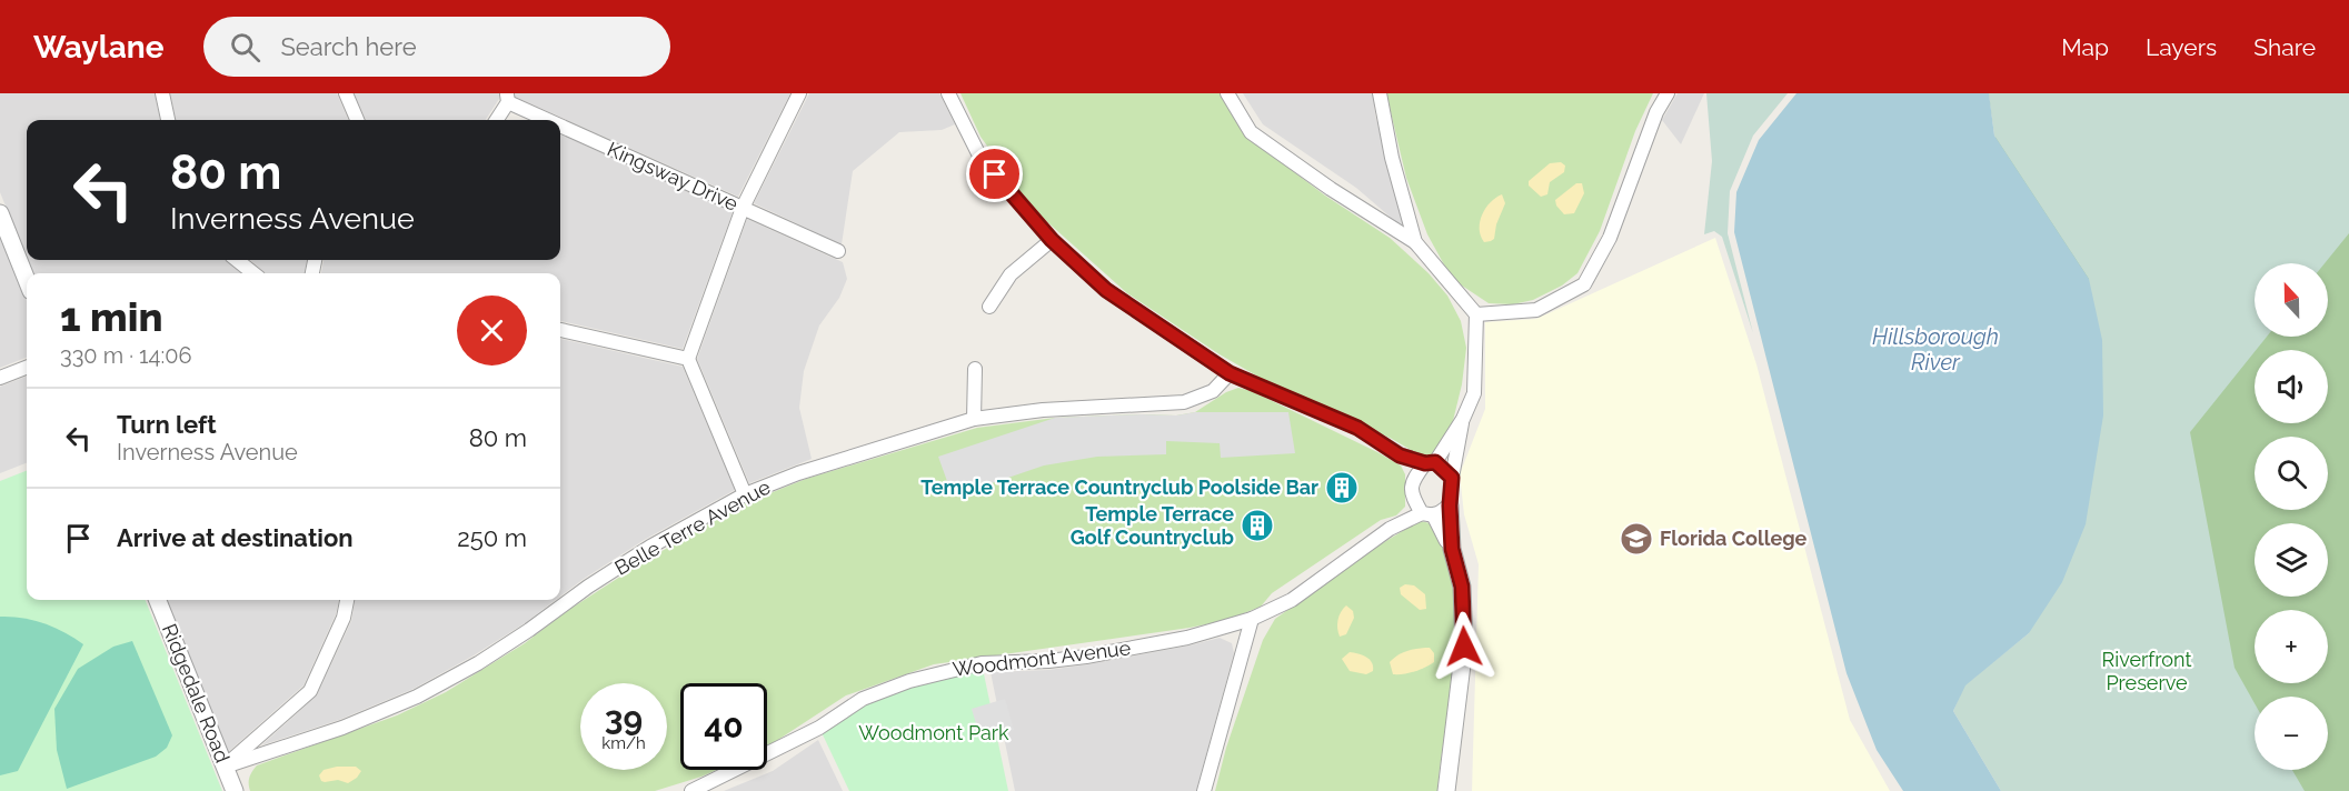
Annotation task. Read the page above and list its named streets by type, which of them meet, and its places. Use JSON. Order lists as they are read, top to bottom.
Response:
{
  "streets": {
    "street": [
      "Kingsway Drive",
      "Belle Terre Avenue",
      "Woodmont Avenue",
      "Ridgedale Road"
    ]
  },
  "crossings": [
    ["Belle Terre Avenue", "Ridgedale Road"]
  ],
  "water": ["Hillsborough River"],
  "parks": ["Riverfront Preserve", "Woodmont Park"],
  "places": {
    "building": ["Temple Terrace Countryclub Poolside Bar", "Temple Terrace Golf Countryclub"],
    "school or university": ["Florida College"]
  },
  "north": "top",
  "page": {
    "header": "Waylane",
    "search": "Search here",
    "nav": ["Map", "Layers", "Share"],
    "turn": ["80 m", "Inverness Avenue"],
    "map_buttons": ["+", "−"],
    "heading": ["1 min", "330 m · 14:06"],
    "list": [
      {
        "name": "Turn left",
        "note": "Inverness Avenue",
        "value": "80 m"
      },
      {
        "name": "Arrive at destination",
        "value": "250 m"
      }
    ],
    "speed": "39 km/h",
    "limit": "40"
  }
}
